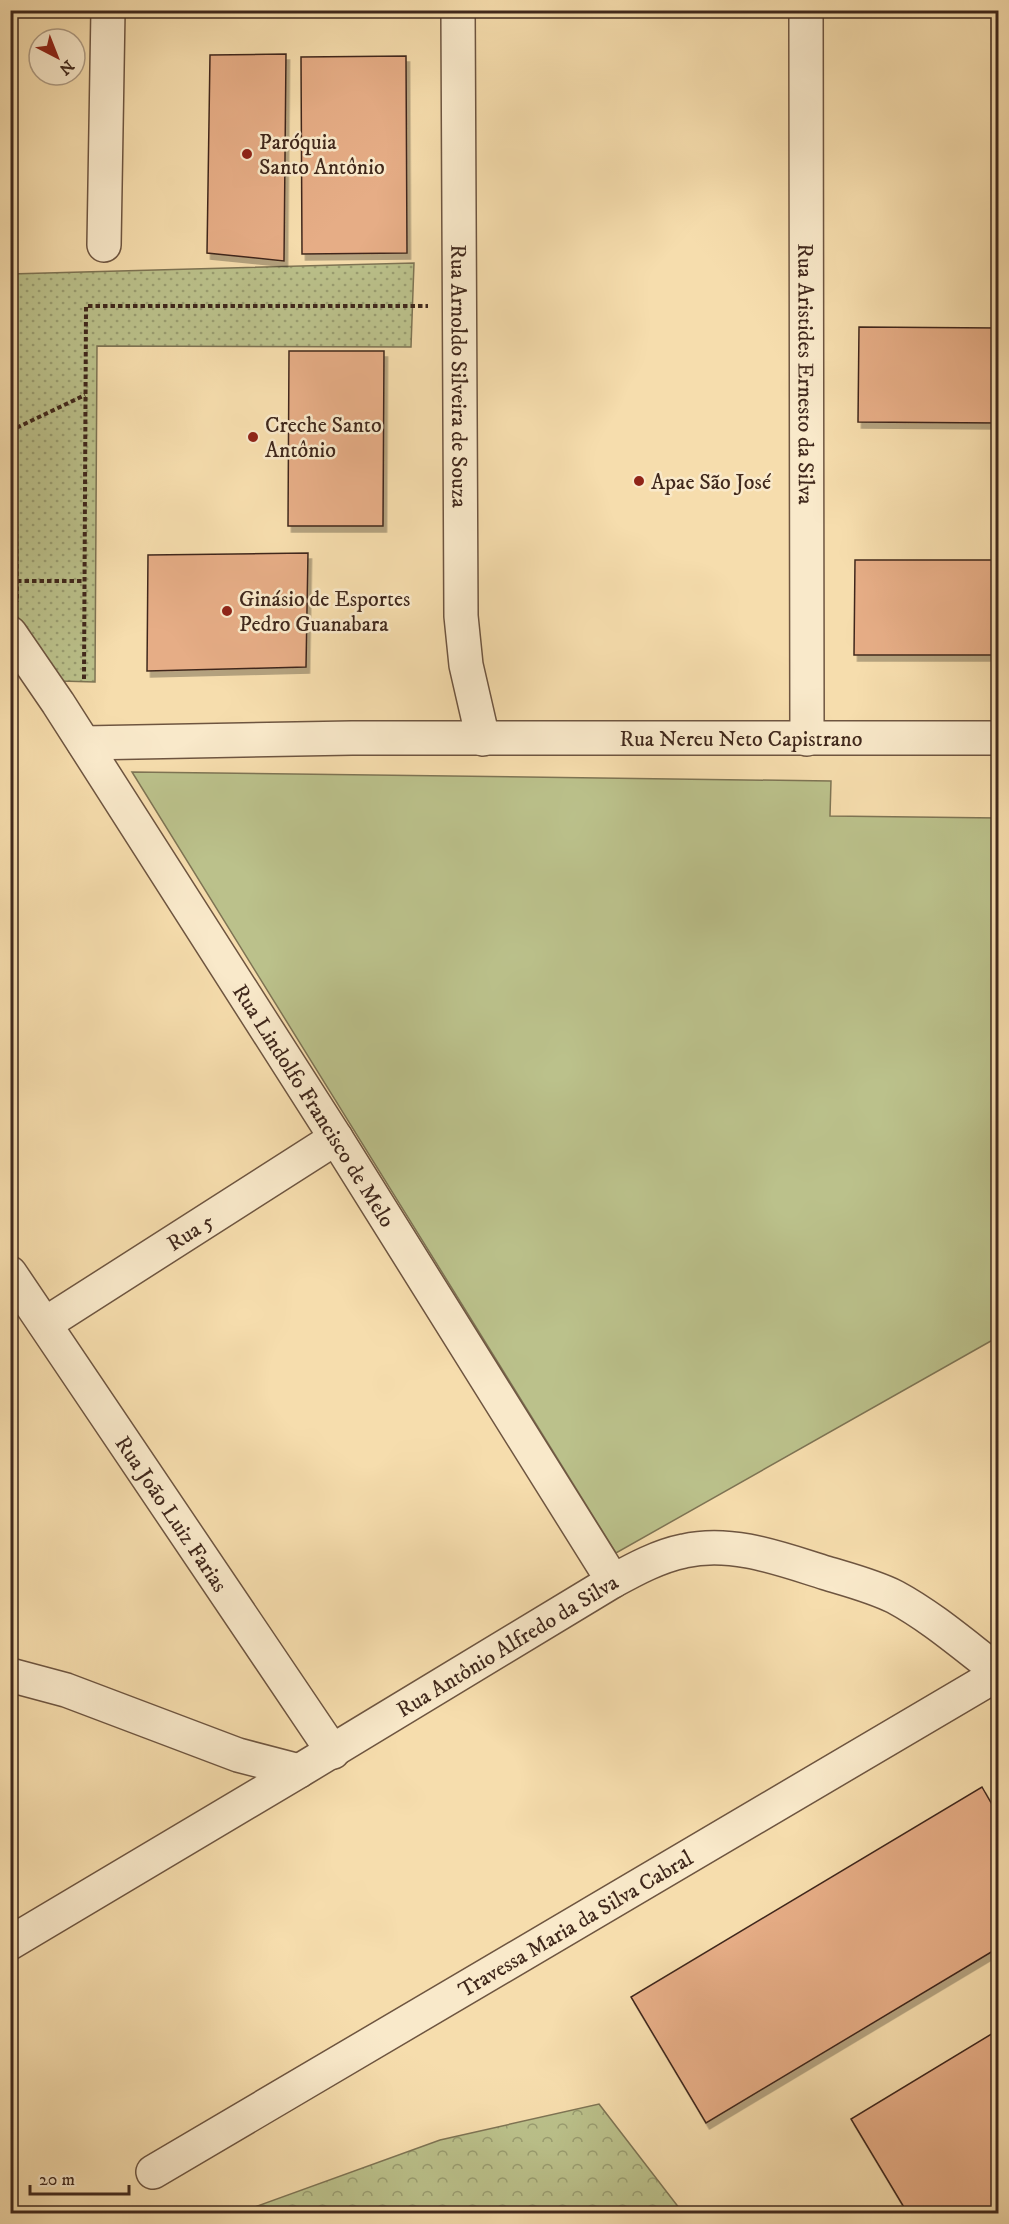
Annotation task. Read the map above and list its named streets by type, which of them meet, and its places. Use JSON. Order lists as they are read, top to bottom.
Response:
{
  "streets": {
    "street": [
      "Rua Aristides Ernesto da Silva",
      "Rua Arnoldo Silveira de Souza",
      "Rua Nereu Neto Capistrano",
      "Rua Lindolfo Francisco de Melo",
      "Rua 5",
      "Rua João Luiz Farias",
      "Rua Antônio Alfredo da Silva",
      "Travessa Maria da Silva Cabral"
    ]
  },
  "crossings": [
    ["Rua Aristides Ernesto da Silva", "Rua Nereu Neto Capistrano"],
    ["Rua Arnoldo Silveira de Souza", "Rua Nereu Neto Capistrano"],
    ["Rua Nereu Neto Capistrano", "Rua Lindolfo Francisco de Melo"],
    ["Rua Lindolfo Francisco de Melo", "Rua 5"],
    ["Rua Lindolfo Francisco de Melo", "Rua Antônio Alfredo da Silva"],
    ["Rua 5", "Rua João Luiz Farias"],
    ["Rua João Luiz Farias", "Rua Antônio Alfredo da Silva"],
    ["Rua Antônio Alfredo da Silva", "Travessa Maria da Silva Cabral"]
  ],
  "places": [
    "Paróquia Santo Antônio",
    "Creche Santo Antônio",
    "Apae São José",
    "Ginásio de Esportes Pedro Guanabara"
  ],
  "scale_bar": "20 m",
  "north": "bottom right"
}
